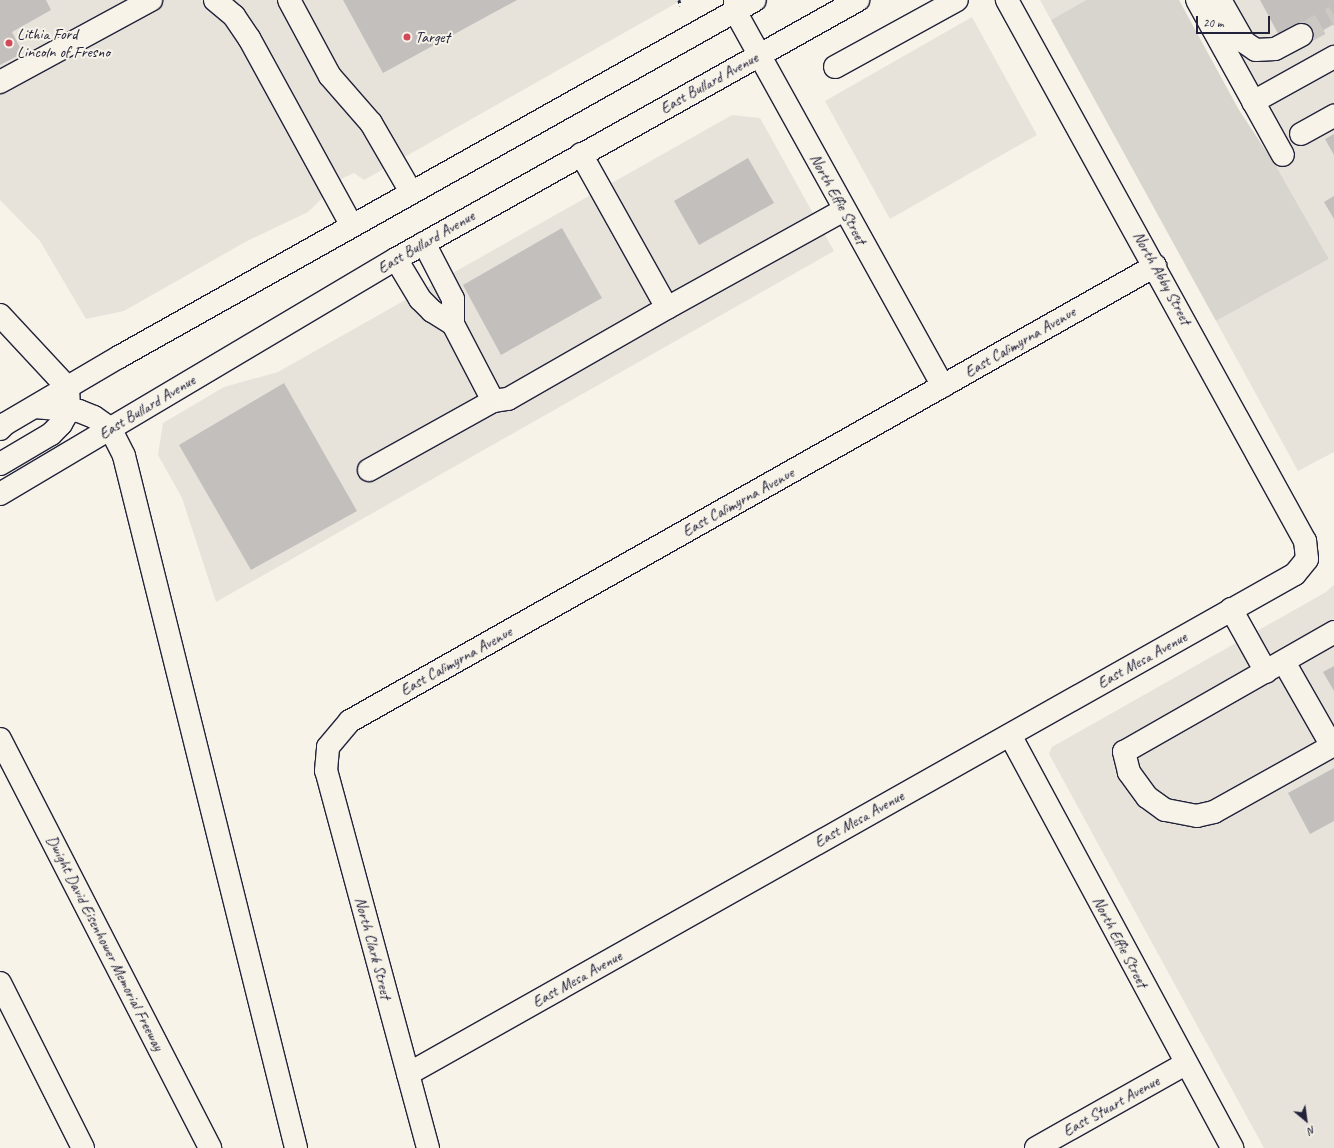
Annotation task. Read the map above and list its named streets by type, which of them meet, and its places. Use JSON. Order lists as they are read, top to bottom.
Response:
{
  "streets": {
    "main road": [
      "East Bullard Avenue",
      "North Effie Street",
      "North Abby Street",
      "East Calimyrna Avenue",
      "East Mesa Avenue",
      "Dwight David Eisenhower Memorial Freeway",
      "North Clark Street",
      "East Stuart Avenue"
    ]
  },
  "crossings": [
    ["East Bullard Avenue", "North Effie Street"],
    ["North Effie Street", "East Calimyrna Avenue"],
    ["North Effie Street", "East Mesa Avenue"],
    ["North Effie Street", "East Stuart Avenue"],
    ["North Abby Street", "East Calimyrna Avenue"],
    ["North Abby Street", "East Mesa Avenue"],
    ["East Calimyrna Avenue", "North Clark Street"],
    ["East Mesa Avenue", "North Clark Street"]
  ],
  "places": ["Target", "Lithia Ford Lincoln of Fresno"],
  "scale_bar": "20 m",
  "north": "bottom right"
}
